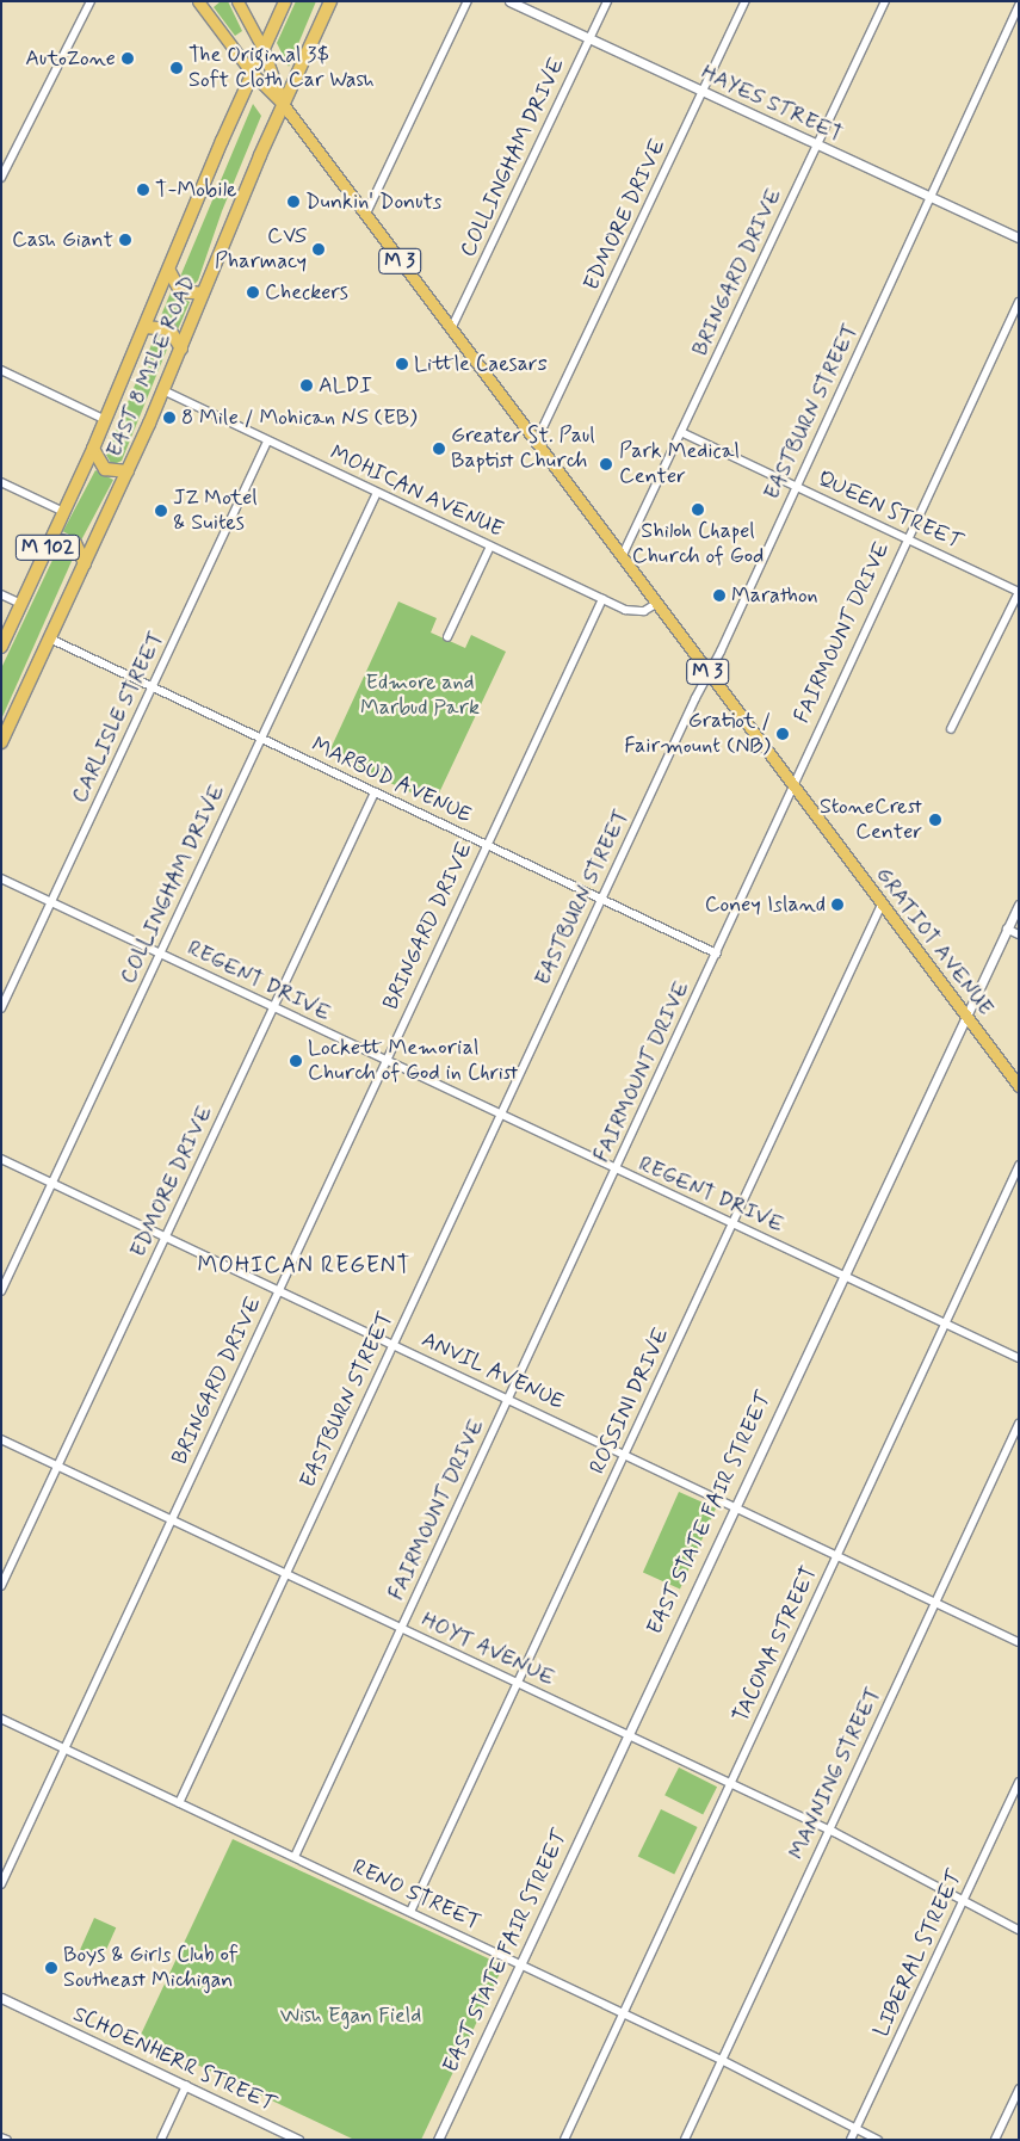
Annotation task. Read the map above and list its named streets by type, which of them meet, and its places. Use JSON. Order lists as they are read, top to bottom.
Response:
{
  "streets": {
    "highway": ["EAST 8 MILE ROAD", "M 102"],
    "main road": ["M 3", "GRATIOT AVENUE"],
    "street": [
      "HAYES STREET",
      "COLLINGHAM DRIVE",
      "EDMORE DRIVE",
      "BRINGARD DRIVE",
      "EASTBURN STREET",
      "MOHICAN AVENUE",
      "QUEEN STREET",
      "FAIRMOUNT DRIVE",
      "CARLISLE STREET",
      "MARBUD AVENUE",
      "REGENT DRIVE",
      "ANVIL AVENUE",
      "ROSSINI DRIVE",
      "EAST STATE FAIR STREET",
      "TACOMA STREET",
      "HOYT AVENUE",
      "MANNING STREET",
      "RENO STREET",
      "LIBERAL STREET",
      "SCHOENHERR STREET"
    ]
  },
  "crossings": [
    ["HAYES STREET", "COLLINGHAM DRIVE"],
    ["HAYES STREET", "EDMORE DRIVE"],
    ["HAYES STREET", "BRINGARD DRIVE"],
    ["HAYES STREET", "EASTBURN STREET"],
    ["COLLINGHAM DRIVE", "MOHICAN AVENUE"],
    ["COLLINGHAM DRIVE", "MARBUD AVENUE"],
    ["COLLINGHAM DRIVE", "GRATIOT AVENUE"],
    ["COLLINGHAM DRIVE", "REGENT DRIVE"],
    ["COLLINGHAM DRIVE", "ANVIL AVENUE"],
    ["EDMORE DRIVE", "MARBUD AVENUE"],
    ["EDMORE DRIVE", "GRATIOT AVENUE"],
    ["EDMORE DRIVE", "REGENT DRIVE"],
    ["EDMORE DRIVE", "ANVIL AVENUE"],
    ["EDMORE DRIVE", "HOYT AVENUE"],
    ["BRINGARD DRIVE", "MOHICAN AVENUE"],
    ["BRINGARD DRIVE", "QUEEN STREET"],
    ["BRINGARD DRIVE", "MARBUD AVENUE"],
    ["BRINGARD DRIVE", "GRATIOT AVENUE"],
    ["BRINGARD DRIVE", "REGENT DRIVE"],
    ["BRINGARD DRIVE", "ANVIL AVENUE"],
    ["BRINGARD DRIVE", "HOYT AVENUE"],
    ["BRINGARD DRIVE", "RENO STREET"],
    ["EAST 8 MILE ROAD", "MOHICAN AVENUE"],
    ["EAST 8 MILE ROAD", "MARBUD AVENUE"],
    ["EAST 8 MILE ROAD", "GRATIOT AVENUE"],
    ["EASTBURN STREET", "QUEEN STREET"],
    ["EASTBURN STREET", "MARBUD AVENUE"],
    ["EASTBURN STREET", "GRATIOT AVENUE"],
    ["EASTBURN STREET", "REGENT DRIVE"],
    ["EASTBURN STREET", "ANVIL AVENUE"],
    ["EASTBURN STREET", "HOYT AVENUE"],
    ["EASTBURN STREET", "RENO STREET"],
    ["MOHICAN AVENUE", "CARLISLE STREET"],
    ["MOHICAN AVENUE", "GRATIOT AVENUE"],
    ["QUEEN STREET", "FAIRMOUNT DRIVE"],
    ["FAIRMOUNT DRIVE", "MARBUD AVENUE"],
    ["FAIRMOUNT DRIVE", "GRATIOT AVENUE"],
    ["FAIRMOUNT DRIVE", "REGENT DRIVE"],
    ["FAIRMOUNT DRIVE", "ANVIL AVENUE"],
    ["FAIRMOUNT DRIVE", "HOYT AVENUE"],
    ["FAIRMOUNT DRIVE", "RENO STREET"],
    ["CARLISLE STREET", "MARBUD AVENUE"],
    ["CARLISLE STREET", "REGENT DRIVE"],
    ["GRATIOT AVENUE", "ROSSINI DRIVE"],
    ["GRATIOT AVENUE", "EAST STATE FAIR STREET"],
    ["REGENT DRIVE", "ROSSINI DRIVE"],
    ["REGENT DRIVE", "EAST STATE FAIR STREET"],
    ["REGENT DRIVE", "TACOMA STREET"],
    ["ANVIL AVENUE", "ROSSINI DRIVE"],
    ["ANVIL AVENUE", "EAST STATE FAIR STREET"],
    ["ANVIL AVENUE", "TACOMA STREET"],
    ["ANVIL AVENUE", "MANNING STREET"],
    ["ROSSINI DRIVE", "HOYT AVENUE"],
    ["ROSSINI DRIVE", "RENO STREET"],
    ["EAST STATE FAIR STREET", "HOYT AVENUE"],
    ["EAST STATE FAIR STREET", "RENO STREET"],
    ["TACOMA STREET", "HOYT AVENUE"],
    ["TACOMA STREET", "RENO STREET"],
    ["HOYT AVENUE", "MANNING STREET"],
    ["HOYT AVENUE", "LIBERAL STREET"],
    ["MANNING STREET", "RENO STREET"],
    ["RENO STREET", "LIBERAL STREET"]
  ],
  "districts": ["MOHICAN REGENT"],
  "parks": ["Edmore and Marbud Park", "Wish Egan Field"],
  "places": [
    "AutoZone",
    "The Original 3$ Soft Cloth Car Wash",
    "T-Mobile",
    "Dunkin' Donuts",
    "Cash Giant",
    "CVS Pharmacy",
    "Checkers",
    "Little Caesars",
    "ALDI",
    "8 Mile / Mohican NS (EB)",
    "Greater St. Paul Baptist Church",
    "Park Medical Center",
    "Shiloh Chapel Church of God",
    "JZ Motel & Suites",
    "Marathon",
    "Gratiot / Fairmount (NB)",
    "StoneCrest Center",
    "Coney Island",
    "Lockett Memorial Church of God in Christ",
    "Boys & Girls Club of Southeast Michigan"
  ]
}
